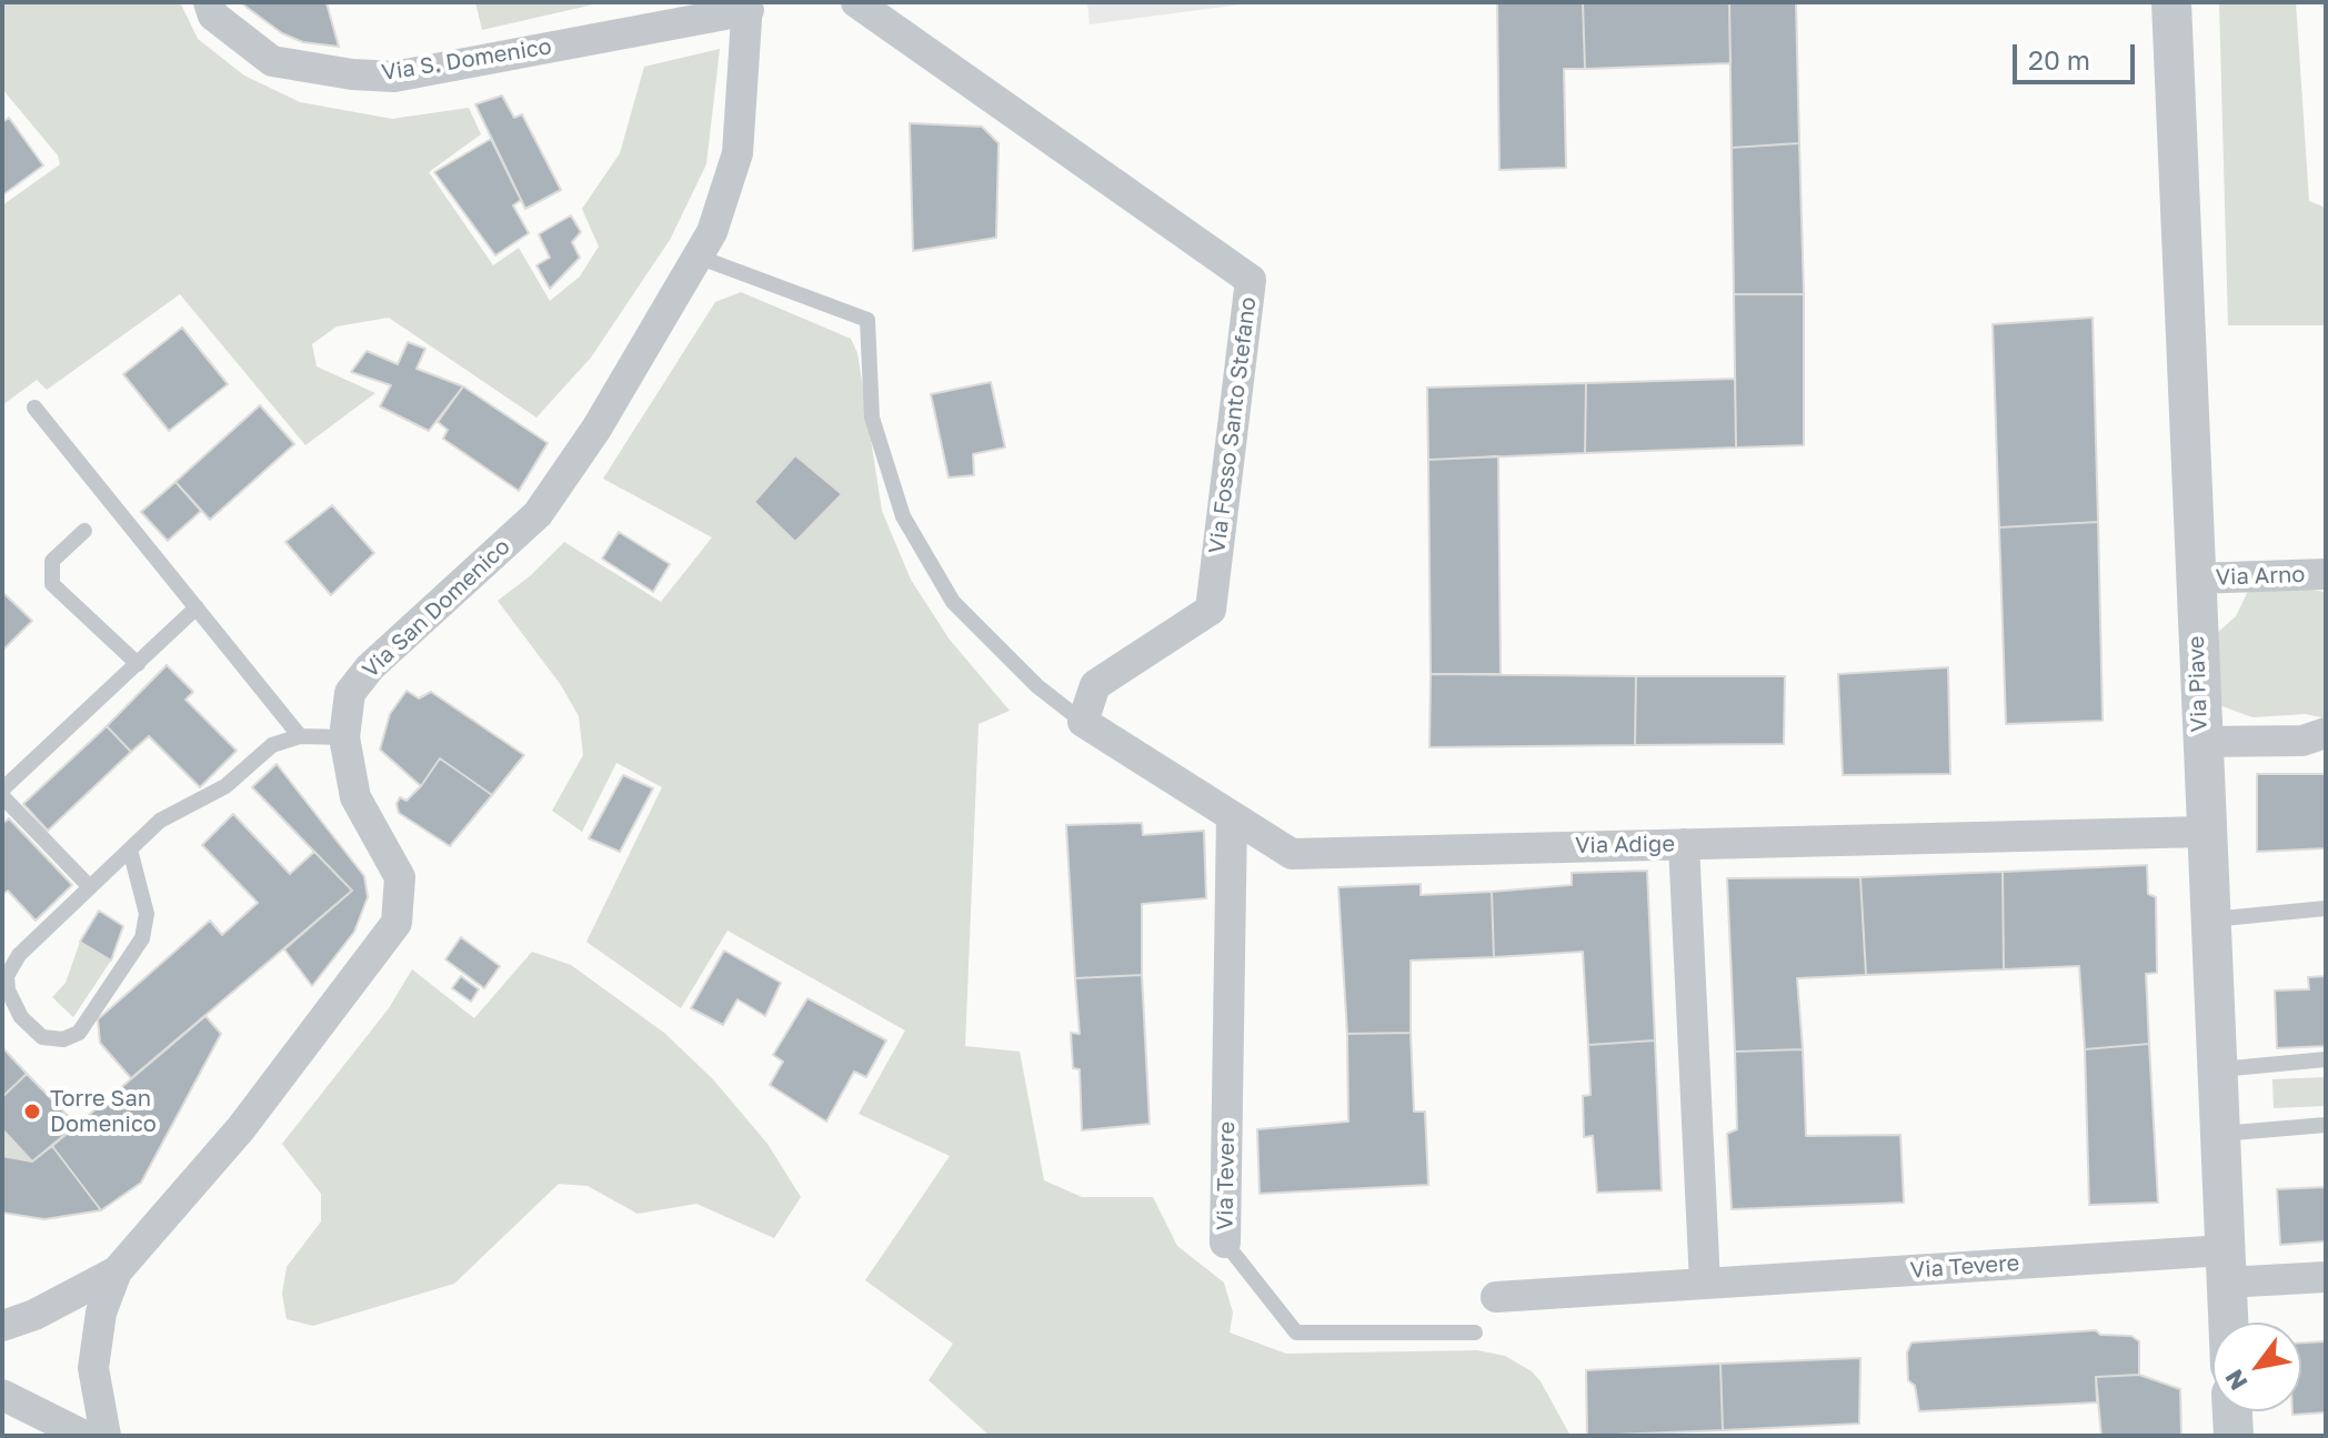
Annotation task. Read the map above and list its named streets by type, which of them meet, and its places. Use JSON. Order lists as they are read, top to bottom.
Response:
{
  "streets": {
    "street": [
      "Via S. Domenico",
      "Via Fosso Santo Stefano",
      "Via Arno",
      "Via San Domenico",
      "Via Piave",
      "Via Adige",
      "Via Tevere"
    ]
  },
  "crossings": [
    ["Via S. Domenico", "Via San Domenico"],
    ["Via Fosso Santo Stefano", "Via Adige"],
    ["Via Arno", "Via Piave"],
    ["Via Piave", "Via Adige"],
    ["Via Piave", "Via Tevere"],
    ["Via Adige", "Via Tevere"]
  ],
  "places": ["Torre San Domenico"],
  "scale_bar": "20 m",
  "north": "bottom left"
}
